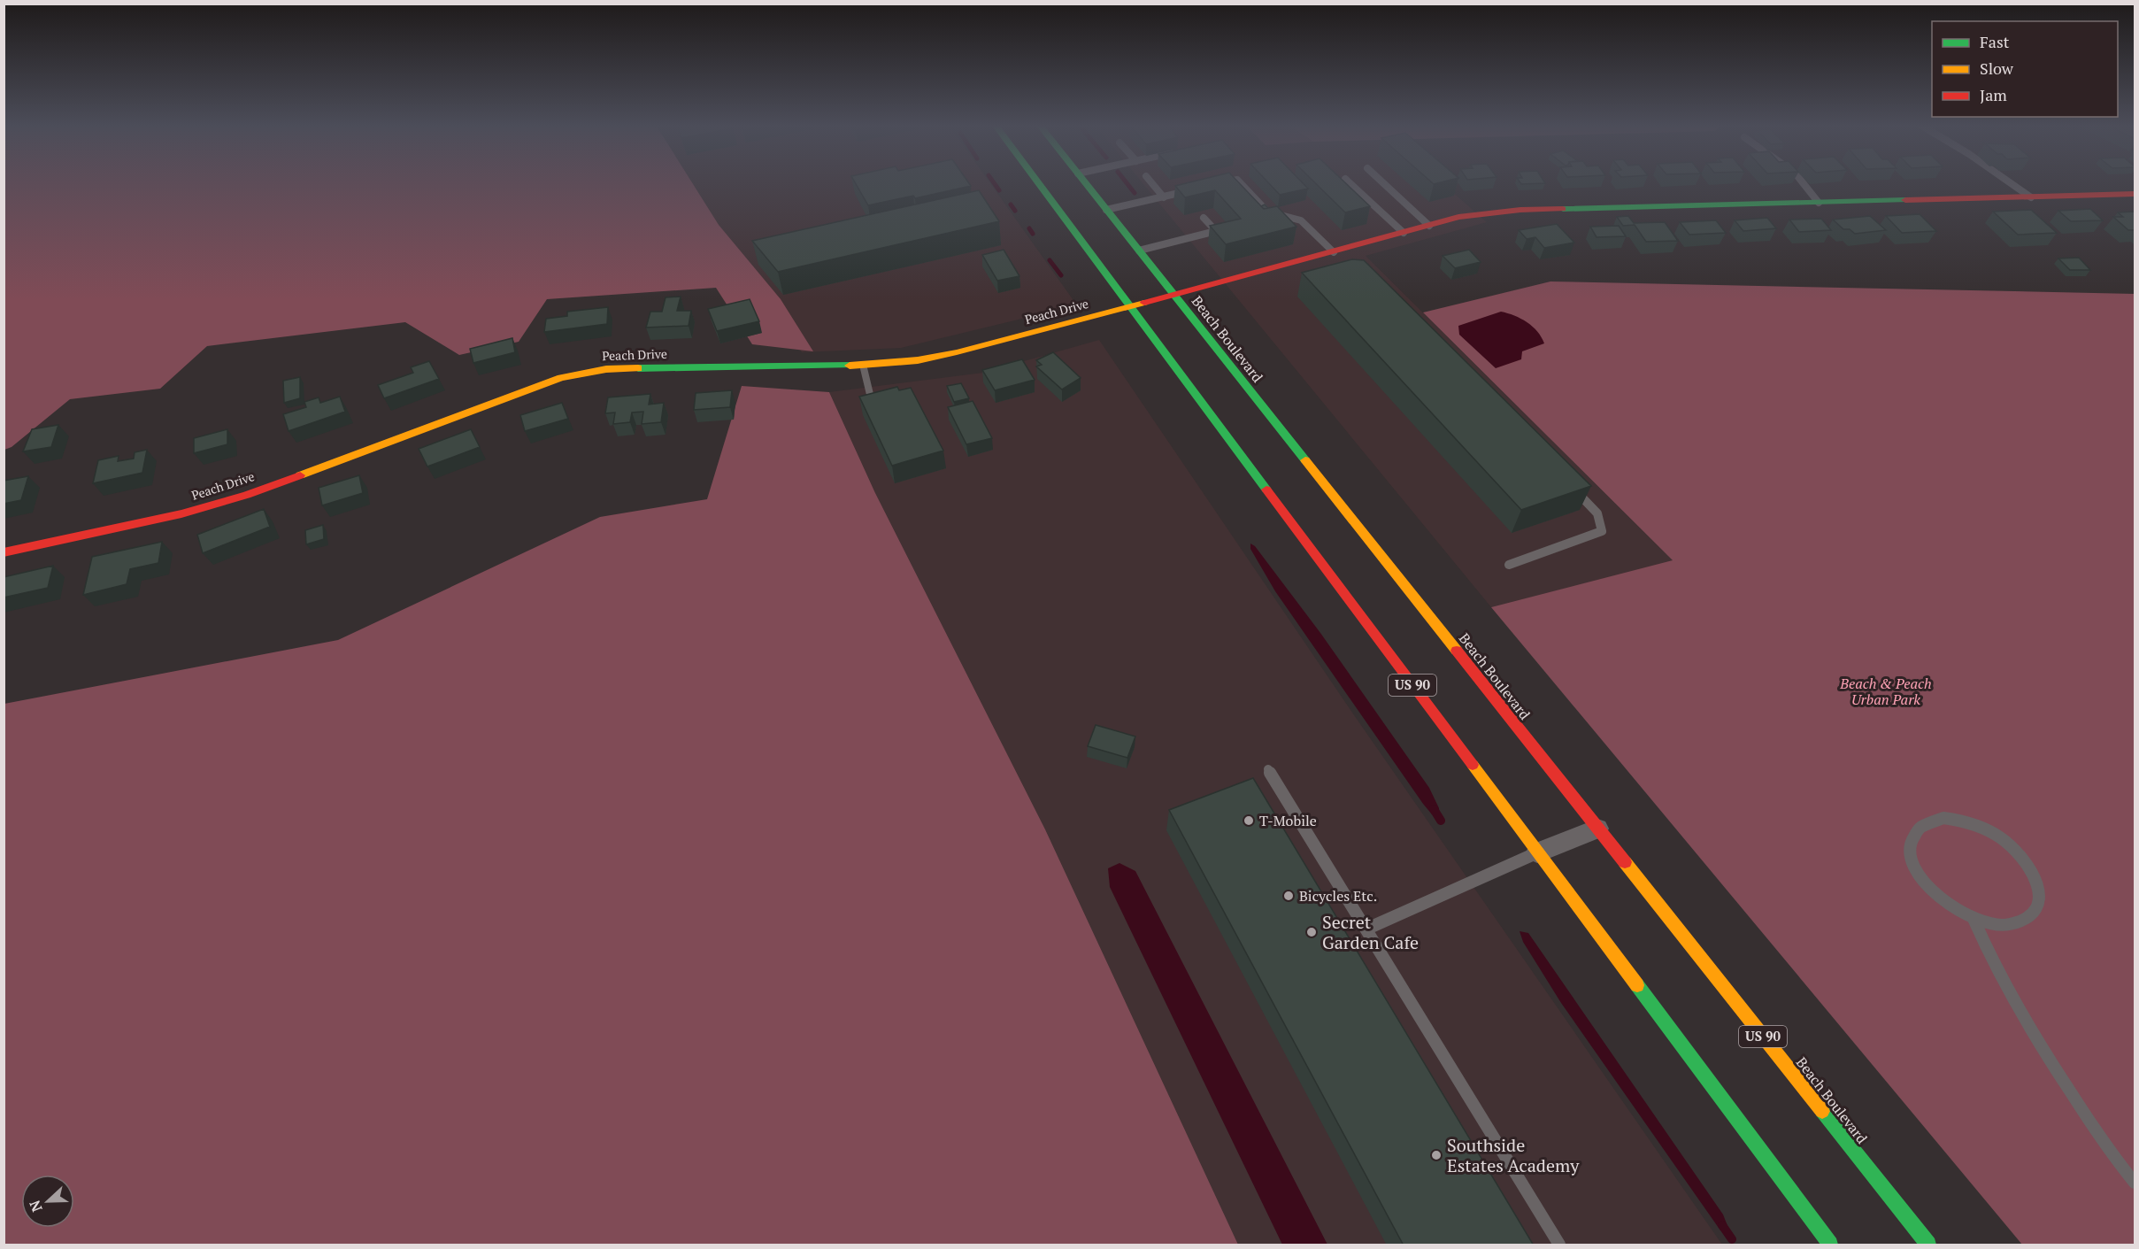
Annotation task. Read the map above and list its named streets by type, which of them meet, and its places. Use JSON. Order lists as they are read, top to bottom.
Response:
{
  "streets": {
    "main road": ["Peach Drive", "Beach Boulevard", "US 90"]
  },
  "crossings": [
    ["Peach Drive", "Beach Boulevard"],
    ["Peach Drive", "US 90"]
  ],
  "parks": ["Beach & Peach Urban Park"],
  "places": [
    "T-Mobile",
    "Bicycles Etc.",
    "Secret Garden Cafe",
    "Southside Estates Academy"
  ],
  "legend": ["Fast", "Slow", "Jam"],
  "north": "left"
}
